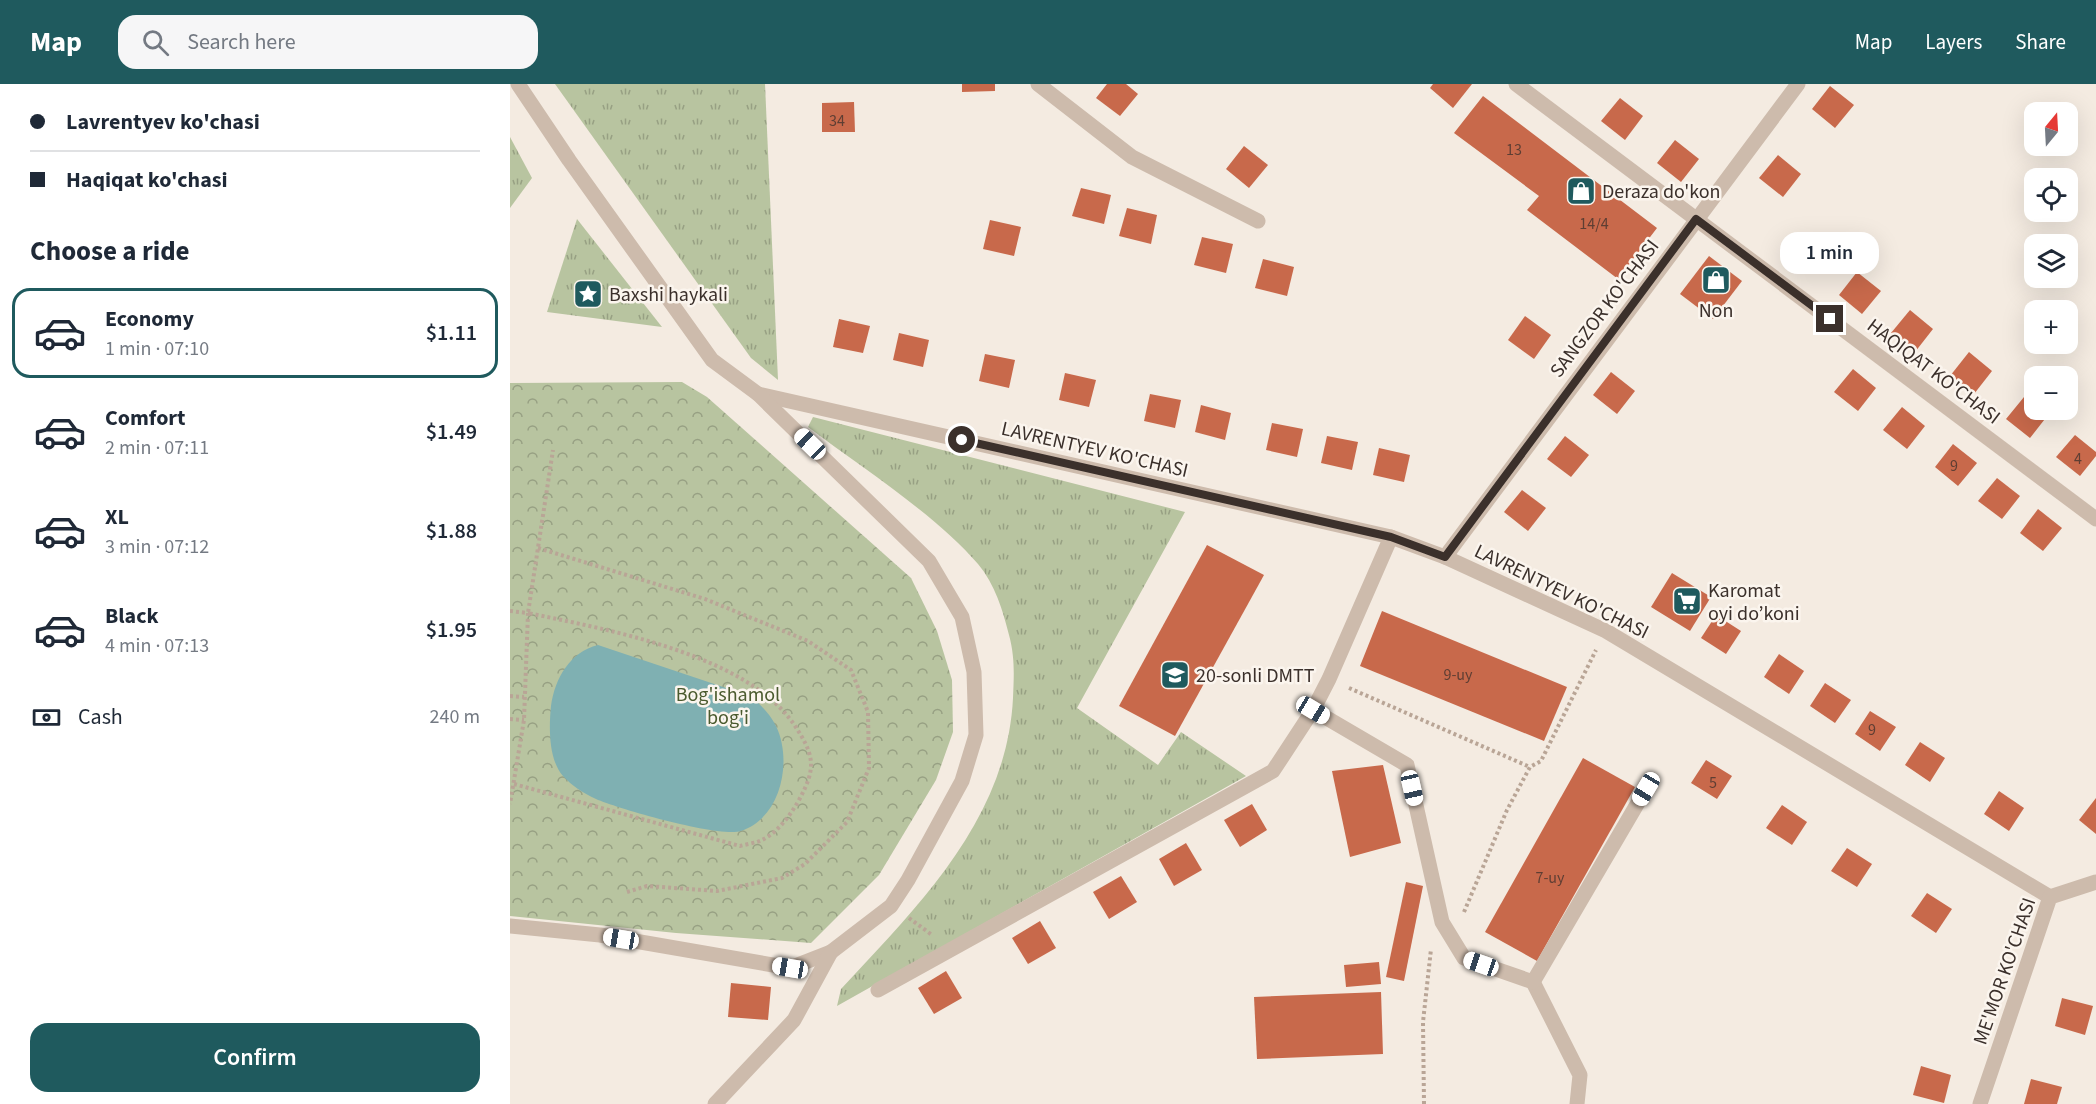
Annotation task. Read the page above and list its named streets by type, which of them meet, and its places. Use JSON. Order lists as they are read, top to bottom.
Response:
{
  "streets": {
    "street": [
      "SANGZOR KO'CHASI",
      "HAQIQAT KO'CHASI",
      "LAVRENTYEV KO'CHASI",
      "ME'MOR KO'CHASI"
    ]
  },
  "crossings": [
    ["SANGZOR KO'CHASI", "HAQIQAT KO'CHASI"],
    ["SANGZOR KO'CHASI", "LAVRENTYEV KO'CHASI"],
    ["LAVRENTYEV KO'CHASI", "ME'MOR KO'CHASI"]
  ],
  "parks": ["Bog'ishamol bog'i"],
  "places": {
    "shop": ["Deraza do'kon", "Non"],
    "place": ["Baxshi haykali"],
    "supermarket": ["Karomat oyi do’koni"],
    "school or university": ["20-sonli DMTT"]
  },
  "house_numbers": [
    "34",
    "13",
    "14/4",
    "4",
    "9",
    "9-uy",
    "9",
    "5",
    "7-uy"
  ],
  "north": "top",
  "page": {
    "header": "Map",
    "search": "Search here",
    "nav": ["Map", "Layers", "Share"],
    "banner": ["Lavrentyev ko'chasi", "Haqiqat ko'chasi"],
    "map_buttons": ["+", "−"],
    "heading": "Choose a ride",
    "bubble": "1 min",
    "list": [
      {
        "name": "Economy",
        "note": "1 min · 07:10",
        "value": "$1.11"
      },
      {
        "name": "Comfort",
        "note": "2 min · 07:11",
        "value": "$1.49"
      },
      {
        "name": "XL",
        "note": "3 min · 07:12",
        "value": "$1.88"
      },
      {
        "name": "Black",
        "note": "4 min · 07:13",
        "value": "$1.95"
      }
    ],
    "pay": ["Cash", "240 m"],
    "buttons": "Confirm"
  }
}
